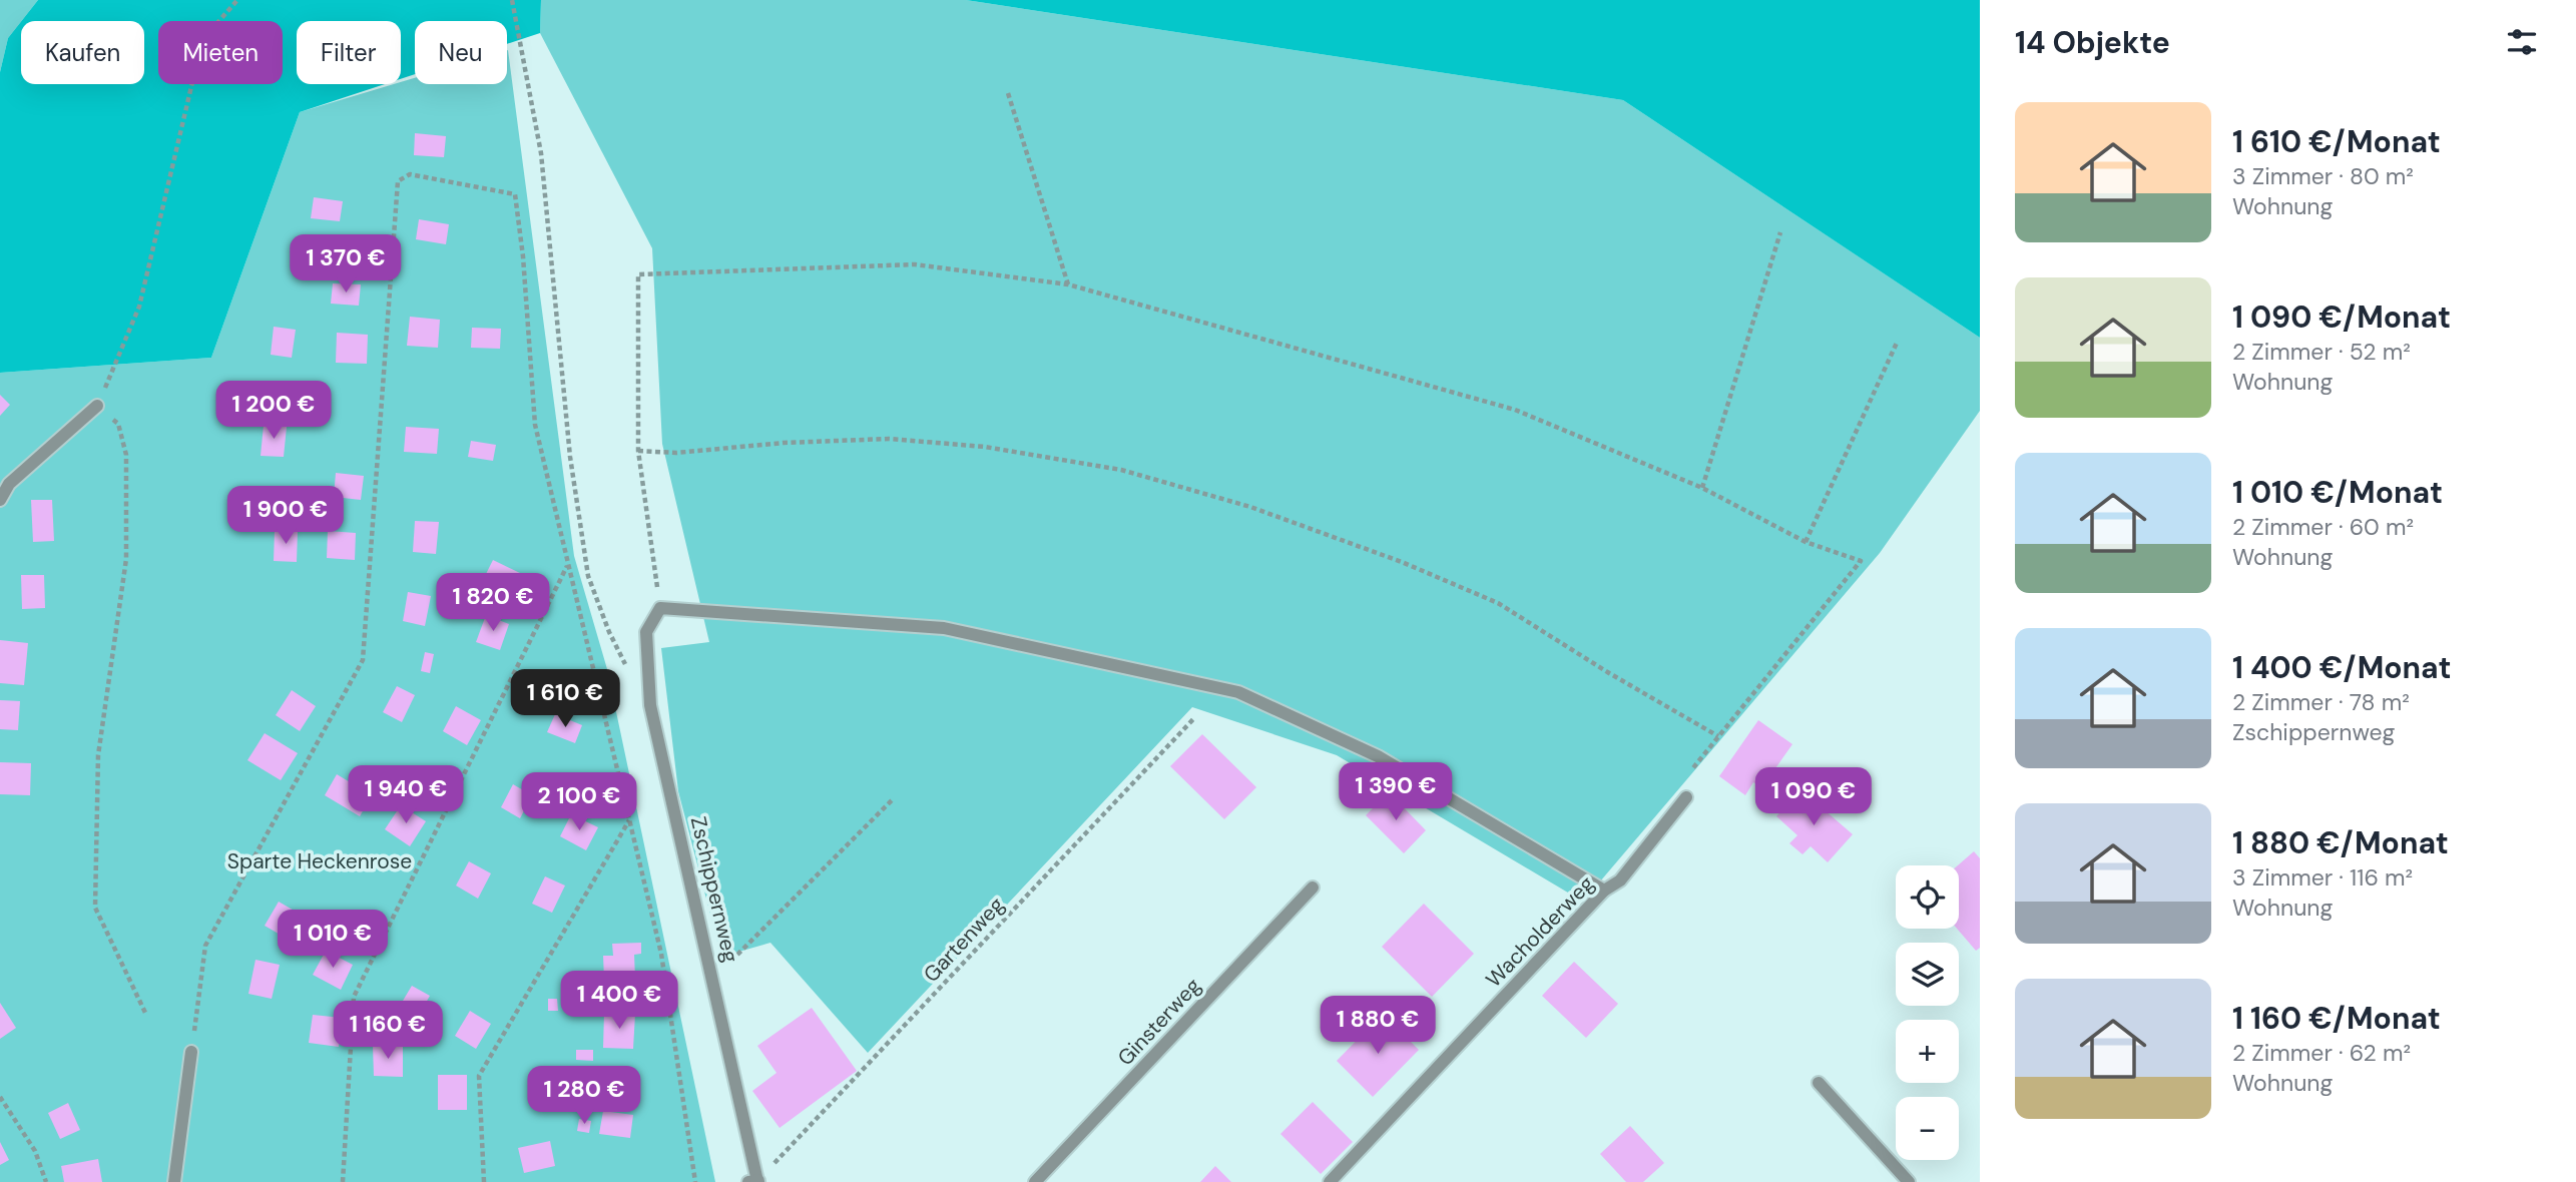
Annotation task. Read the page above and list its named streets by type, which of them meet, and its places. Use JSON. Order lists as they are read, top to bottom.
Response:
{
  "streets": {
    "lane": ["Zschippernweg", "Wacholderweg", "Ginsterweg"],
    "path": ["Gartenweg"]
  },
  "crossings": [
    ["Zschippernweg", "Gartenweg"]
  ],
  "parks": ["Sparte Heckenrose"],
  "page": {
    "heading": "14 Objekte",
    "chip": [
      "Kaufen",
      "Mieten",
      "Filter",
      "Neu"
    ],
    "list": [
      {
        "name": "1 610 €/Monat",
        "note": "3 Zimmer · 80 m² · Wohnung"
      },
      {
        "name": "1 090 €/Monat",
        "note": "2 Zimmer · 52 m² · Wohnung"
      },
      {
        "name": "1 010 €/Monat",
        "note": "2 Zimmer · 60 m² · Wohnung"
      },
      {
        "name": "1 400 €/Monat",
        "note": "2 Zimmer · 78 m² · Zschippernweg"
      },
      {
        "name": "1 880 €/Monat",
        "note": "3 Zimmer · 116 m² · Wohnung"
      },
      {
        "name": "1 160 €/Monat",
        "note": "2 Zimmer · 62 m² · Wohnung"
      }
    ],
    "price": [
      "1 370 €",
      "1 200 €",
      "1 900 €",
      "1 820 €",
      "1 610 €",
      "1 390 €",
      "1 940 €",
      "1 090 €",
      "2 100 €",
      "1 010 €",
      "1 400 €",
      "1 880 €",
      "1 160 €",
      "1 280 €"
    ],
    "map_buttons": ["+", "−"]
  }
}
